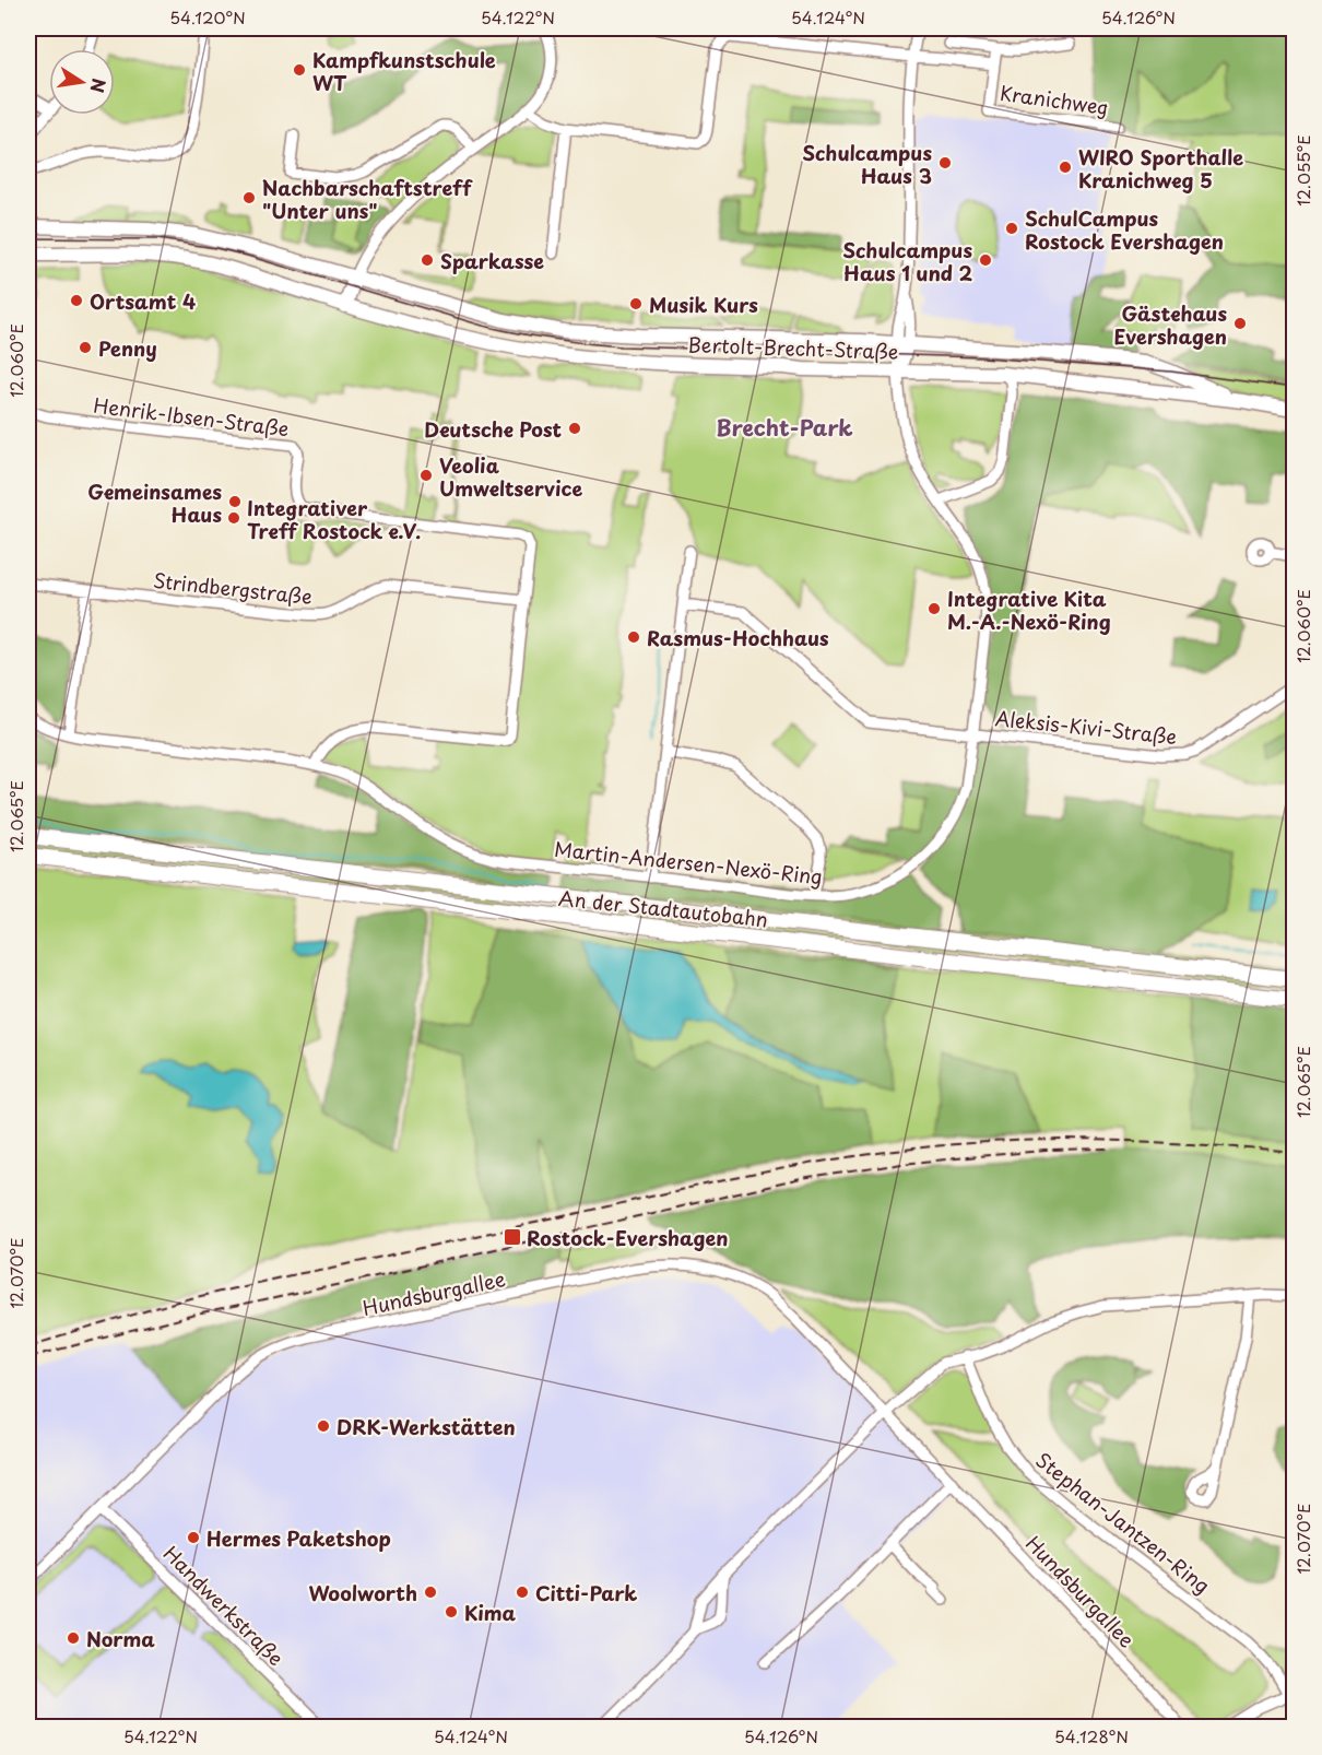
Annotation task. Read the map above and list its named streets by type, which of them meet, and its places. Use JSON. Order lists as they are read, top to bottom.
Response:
{
  "streets": {
    "highway": ["An der Stadtautobahn"],
    "main road": ["Bertolt-Brecht-Straße"],
    "street": [
      "Kranichweg",
      "Henrik-Ibsen-Straße",
      "Strindbergstraße",
      "Aleksis-Kivi-Straße",
      "Martin-Andersen-Nexö-Ring",
      "Hundsburgallee",
      "Stephan-Jantzen-Ring",
      "Handwerkstraße"
    ]
  },
  "crossings": [
    ["Kranichweg", "Martin-Andersen-Nexö-Ring"],
    ["Bertolt-Brecht-Straße", "Martin-Andersen-Nexö-Ring"],
    ["Henrik-Ibsen-Straße", "Strindbergstraße"],
    ["Aleksis-Kivi-Straße", "Martin-Andersen-Nexö-Ring"],
    ["Hundsburgallee", "Handwerkstraße"]
  ],
  "districts": ["Brecht-Park"],
  "places": {
    "other": [
      "Kampfkunstschule WT",
      "Schulcampus Haus 3",
      "WIRO Sporthalle Kranichweg 5",
      "Nachbarschaftstreff \"Unter uns\"",
      "SchulCampus Rostock Evershagen",
      "Sparkasse",
      "Schulcampus Haus 1 und 2",
      "Ortsamt 4",
      "Musik Kurs",
      "Gästehaus Evershagen",
      "Penny",
      "Deutsche Post",
      "Veolia Umweltservice",
      "Gemeinsames Haus",
      "Integrativer Treff Rostock e.V.",
      "Integrative Kita M.-A.-Nexö-Ring",
      "Rasmus-Hochhaus",
      "DRK-Werkstätten",
      "Hermes Paketshop",
      "Woolworth",
      "Citti-Park",
      "Kima",
      "Norma"
    ],
    "transit": ["Rostock-Evershagen"]
  },
  "north": "right",
  "coordinates": [
    "54.120°N",
    "54.122°N",
    "54.124°N",
    "54.126°N",
    "12.055°E",
    "12.060°E",
    "12.065°E",
    "12.070°E",
    "54.128°N"
  ]
}
